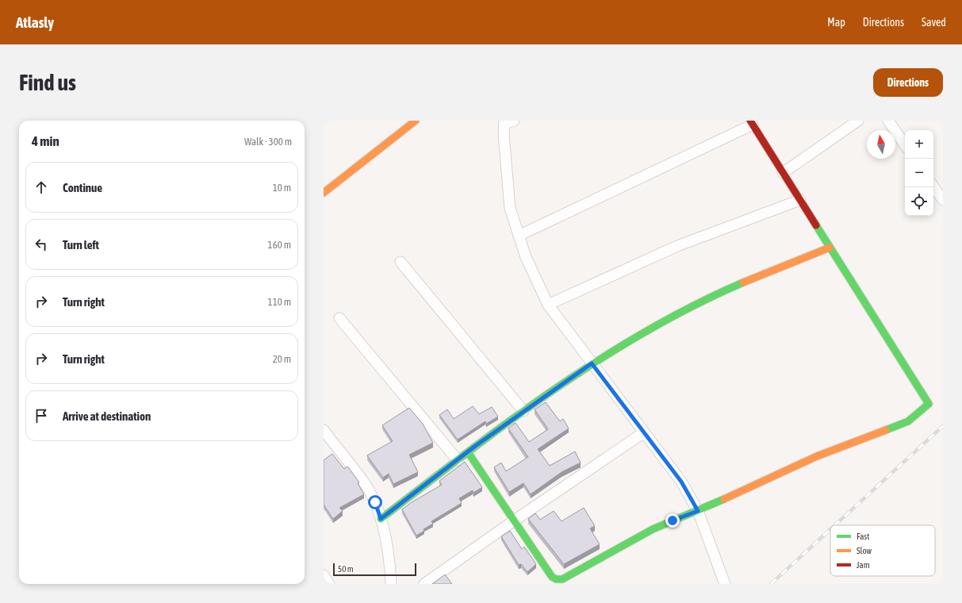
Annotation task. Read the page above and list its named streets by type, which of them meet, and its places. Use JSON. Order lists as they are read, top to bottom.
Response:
{
  "legend": ["Fast", "Slow", "Jam"],
  "scale_bar": "50 m",
  "north": "top",
  "page": {
    "header": "Atlasly",
    "nav": ["Map", "Directions", "Saved"],
    "buttons": "Directions",
    "title": "Find us",
    "heading": ["4 min", "Walk · 300 m"],
    "map_buttons": ["+", "−"],
    "list": [
      ["Continue", "10 m"],
      ["Turn left", "160 m"],
      ["Turn right", "110 m"],
      ["Turn right", "20 m"],
      "Arrive at destination"
    ],
    "scale": "50 m"
  }
}
